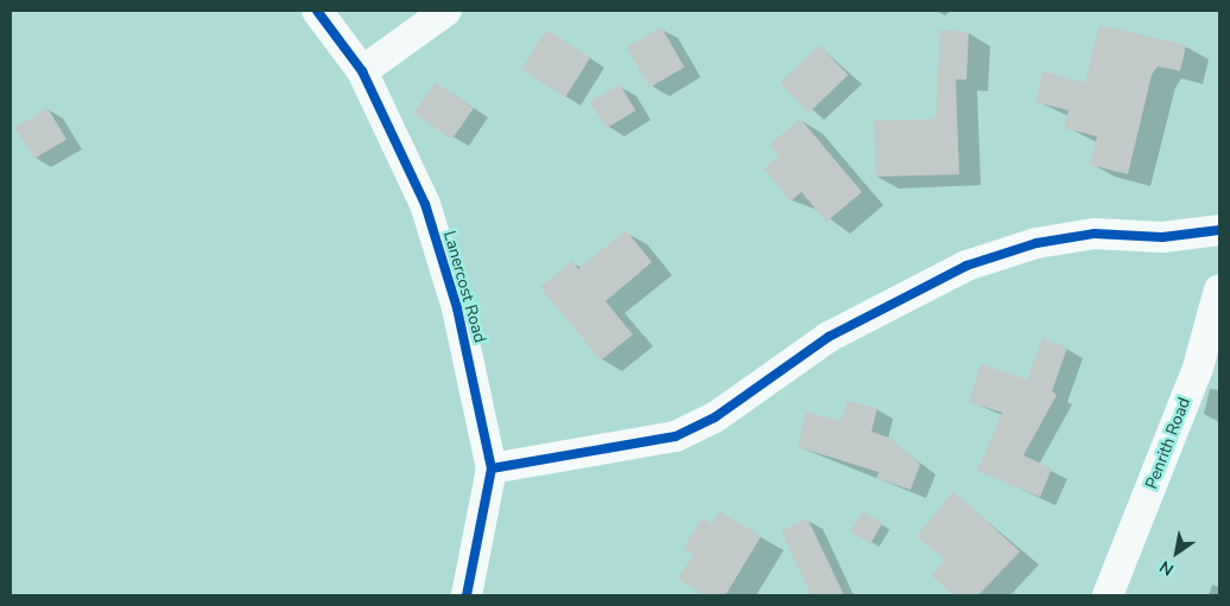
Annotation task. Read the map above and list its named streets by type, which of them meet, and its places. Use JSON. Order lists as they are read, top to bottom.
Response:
{
  "streets": {
    "street": ["Lanercost Road", "Penrith Road"]
  },
  "north": "bottom left"
}
